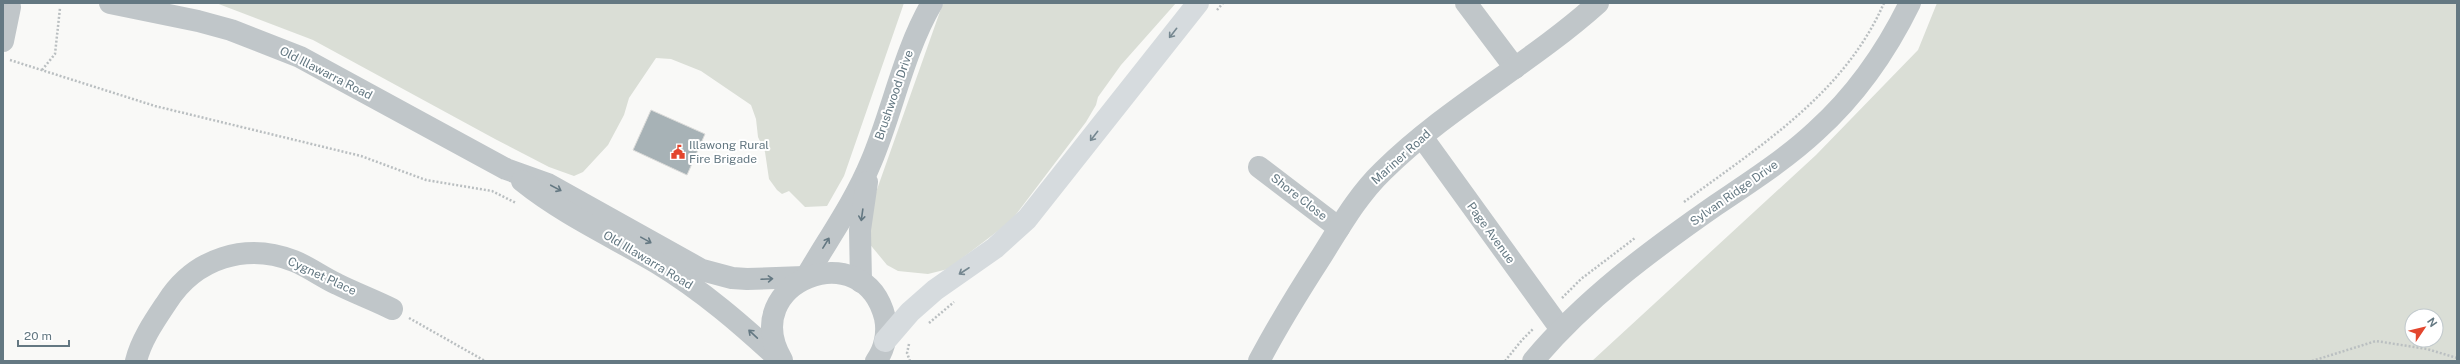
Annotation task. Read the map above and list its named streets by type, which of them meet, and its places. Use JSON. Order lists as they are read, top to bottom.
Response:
{
  "streets": {
    "street": [
      "Old Illawarra Road",
      "Brushwood Drive",
      "Mariner Road",
      "Sylvan Ridge Drive",
      "Shore Close",
      "Page Avenue",
      "Cygnet Place"
    ]
  },
  "crossings": [
    ["Old Illawarra Road", "Brushwood Drive"],
    ["Mariner Road", "Shore Close"],
    ["Mariner Road", "Page Avenue"],
    ["Sylvan Ridge Drive", "Page Avenue"]
  ],
  "places": {
    "public building": ["Illawong Rural Fire Brigade"]
  },
  "scale_bar": "20 m",
  "north": "top right"
}
